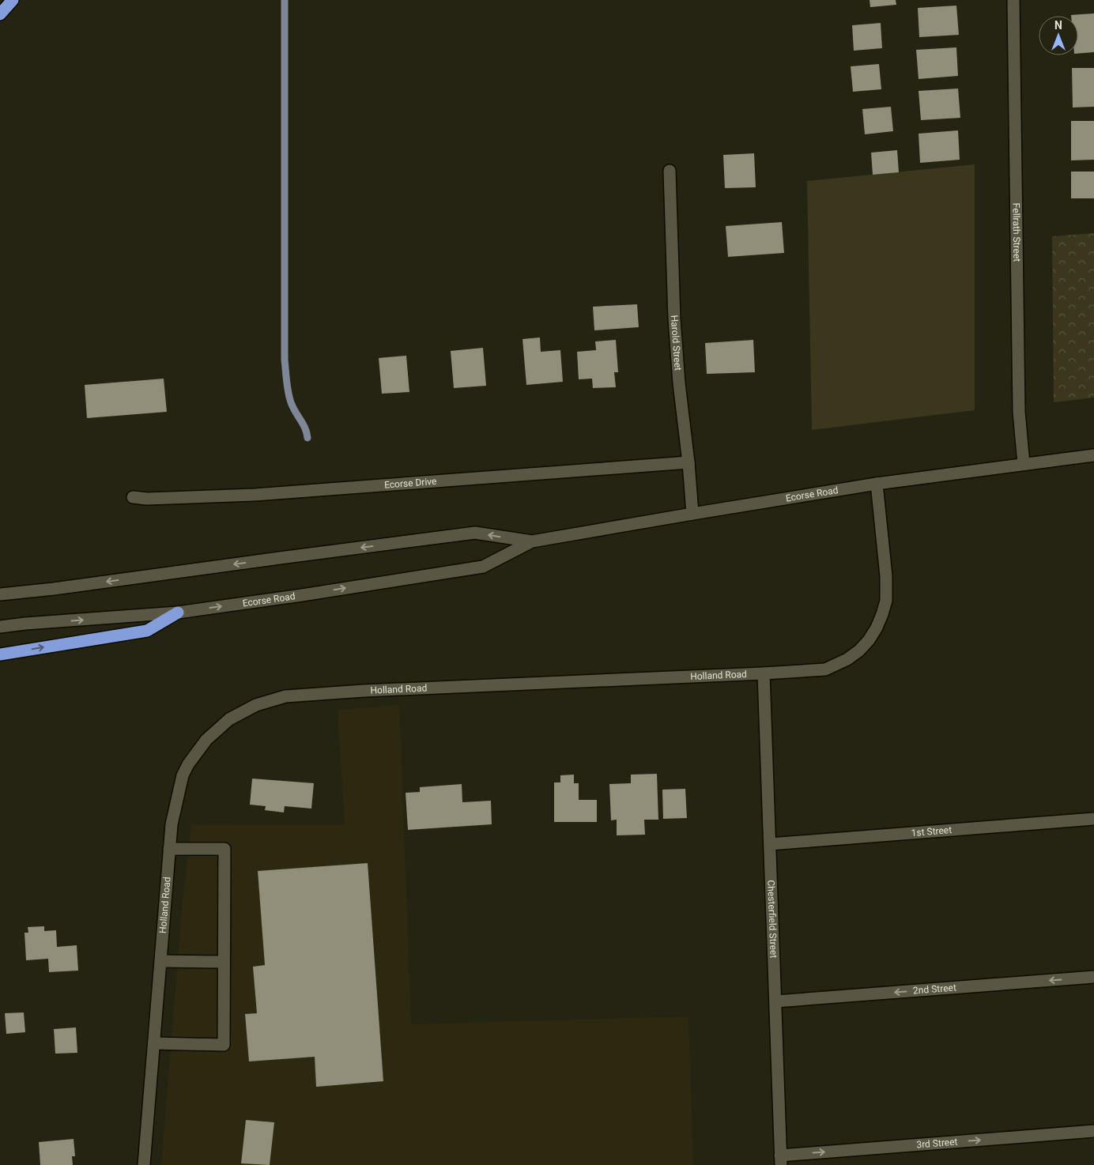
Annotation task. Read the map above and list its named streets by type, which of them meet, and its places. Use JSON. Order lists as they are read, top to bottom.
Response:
{
  "streets": {
    "street": [
      "Fellrath Street",
      "Harold Street",
      "Ecorse Drive",
      "Ecorse Road",
      "Holland Road",
      "1st Street",
      "Chesterfield Street",
      "2nd Street",
      "3rd Street"
    ]
  },
  "crossings": [
    ["Fellrath Street", "Ecorse Road"],
    ["Harold Street", "Ecorse Drive"],
    ["Harold Street", "Ecorse Road"],
    ["Ecorse Road", "Holland Road"],
    ["Holland Road", "Chesterfield Street"],
    ["1st Street", "Chesterfield Street"],
    ["Chesterfield Street", "2nd Street"],
    ["Chesterfield Street", "3rd Street"]
  ],
  "one_way": ["2nd Street", "3rd Street"],
  "north": "top"
}
